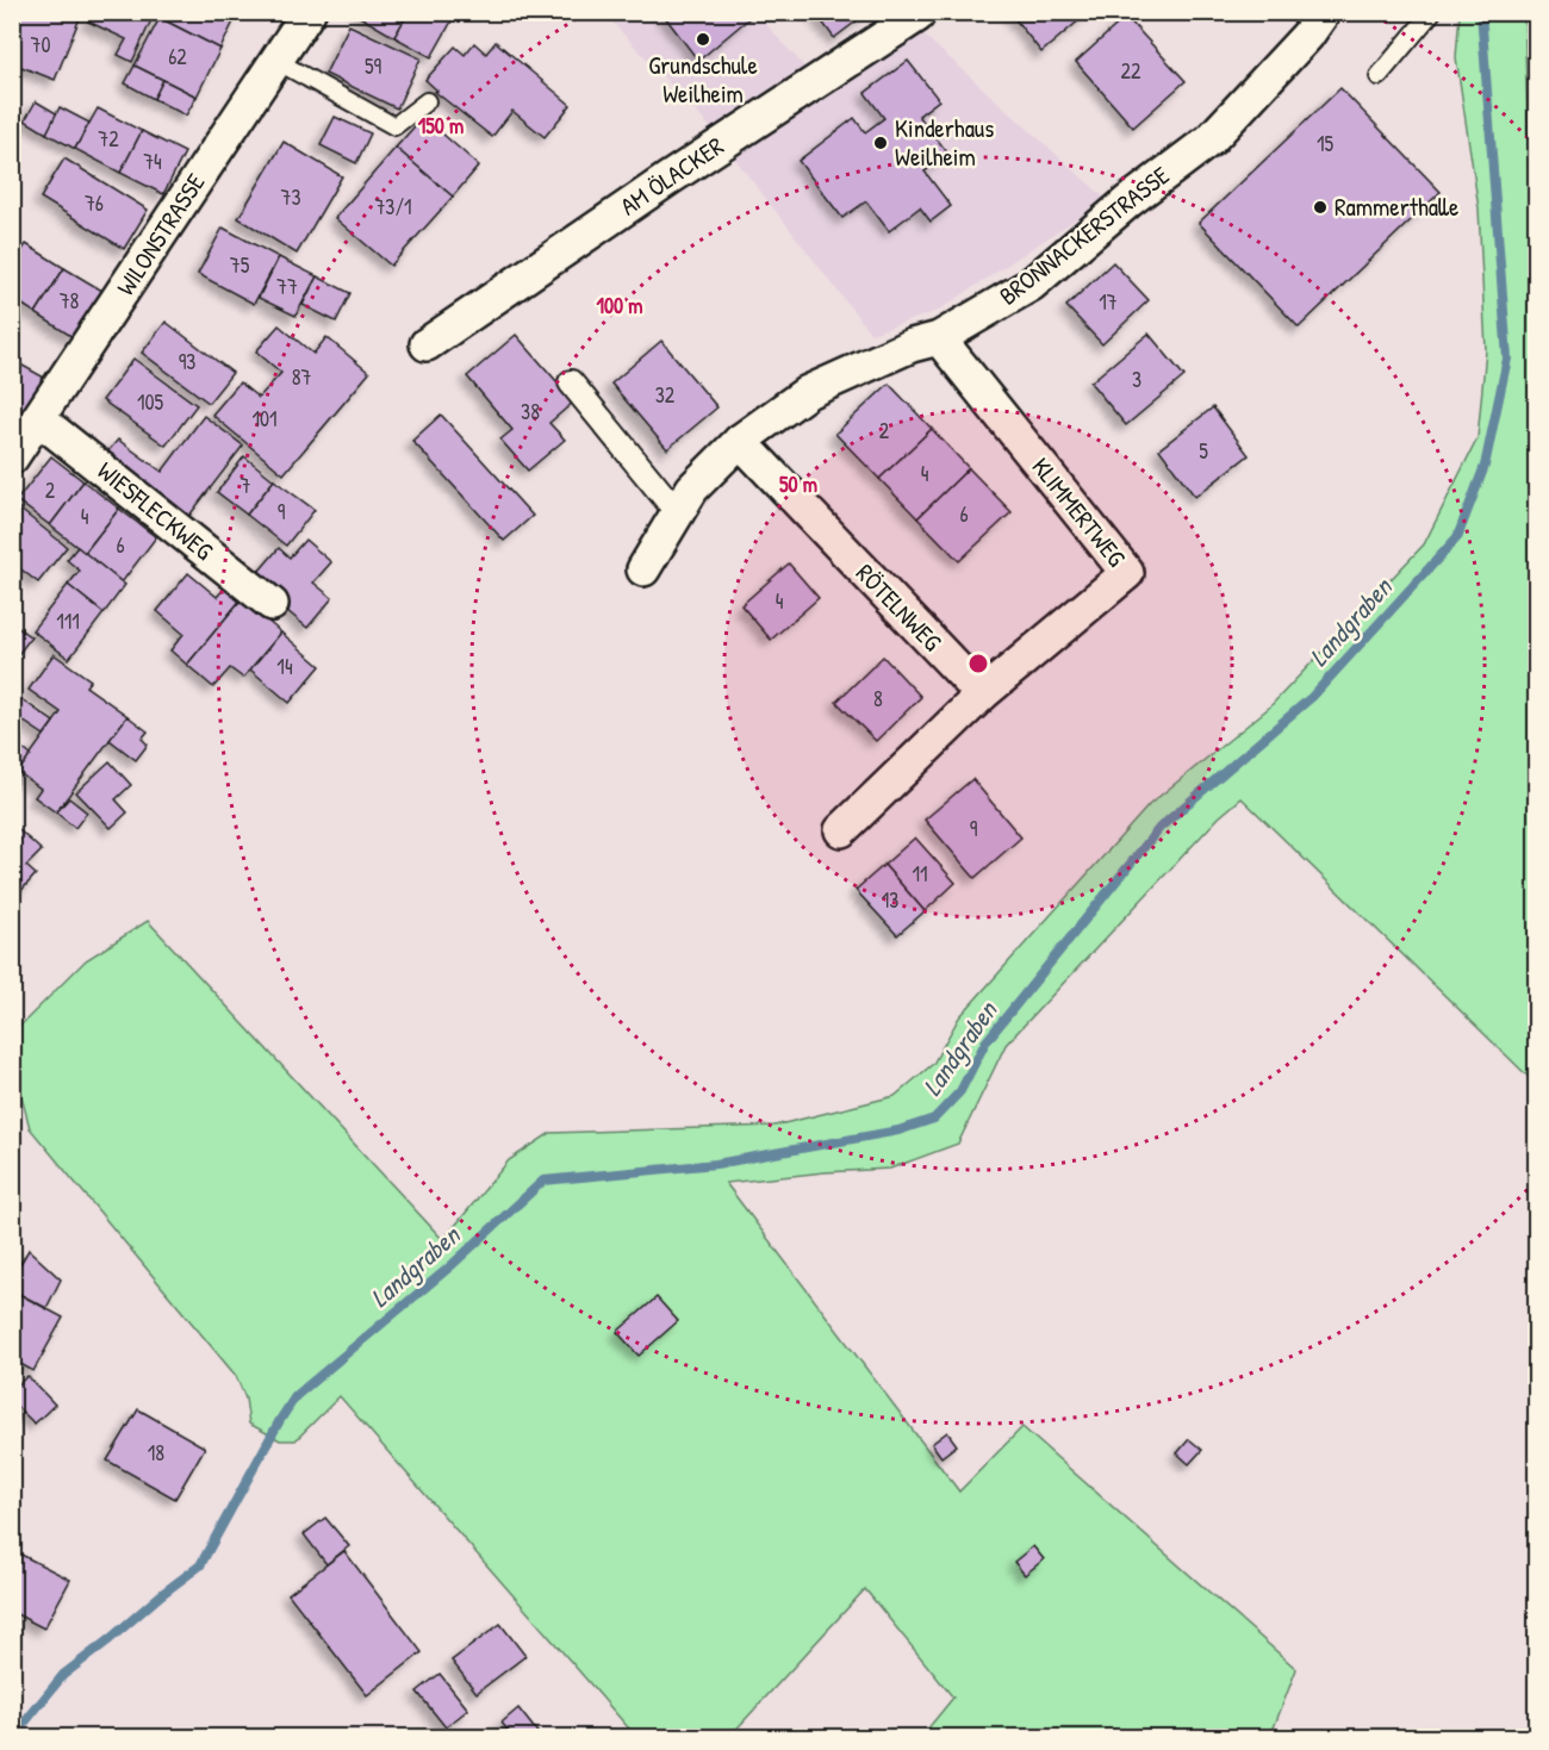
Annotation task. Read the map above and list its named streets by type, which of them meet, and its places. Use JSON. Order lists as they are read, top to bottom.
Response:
{
  "streets": {
    "street": [
      "AM ÖLACKER",
      "WILONSTRASSE",
      "BRONNACKERSTRASSE",
      "WIESFLECKWEG",
      "KLIMMERTWEG",
      "RÖTELNWEG"
    ]
  },
  "crossings": [
    ["WILONSTRASSE", "WIESFLECKWEG"],
    ["BRONNACKERSTRASSE", "KLIMMERTWEG"],
    ["BRONNACKERSTRASSE", "RÖTELNWEG"],
    ["KLIMMERTWEG", "RÖTELNWEG"]
  ],
  "water": ["Landgraben"],
  "places": ["Grundschule Weilheim", "Kinderhaus Weilheim", "Rammerthalle"],
  "house_numbers": [
    "70",
    "62",
    "59",
    "22",
    "72",
    "15",
    "74",
    "73",
    "76",
    "73/1",
    "75",
    "77",
    "78",
    "17",
    "93",
    "87",
    "3",
    "32",
    "105",
    "38",
    "101",
    "2",
    "5",
    "4",
    "7",
    "2",
    "9",
    "6",
    "4",
    "6",
    "4",
    "111",
    "14",
    "8",
    "9",
    "11",
    "13",
    "18"
  ],
  "rings": ["150 m", "100 m", "50 m"]
}
